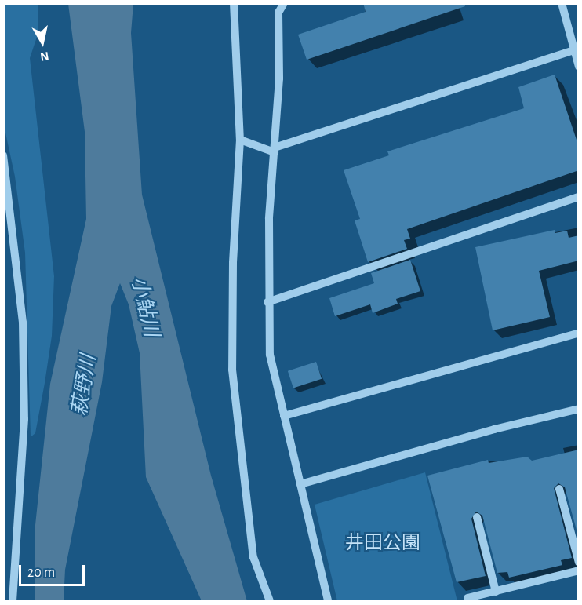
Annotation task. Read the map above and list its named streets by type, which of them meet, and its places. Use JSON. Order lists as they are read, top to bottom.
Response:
{
  "water": ["小鮎川", "萩野川"],
  "parks": ["井田公園"],
  "scale_bar": "20 m",
  "north": "bottom"
}
